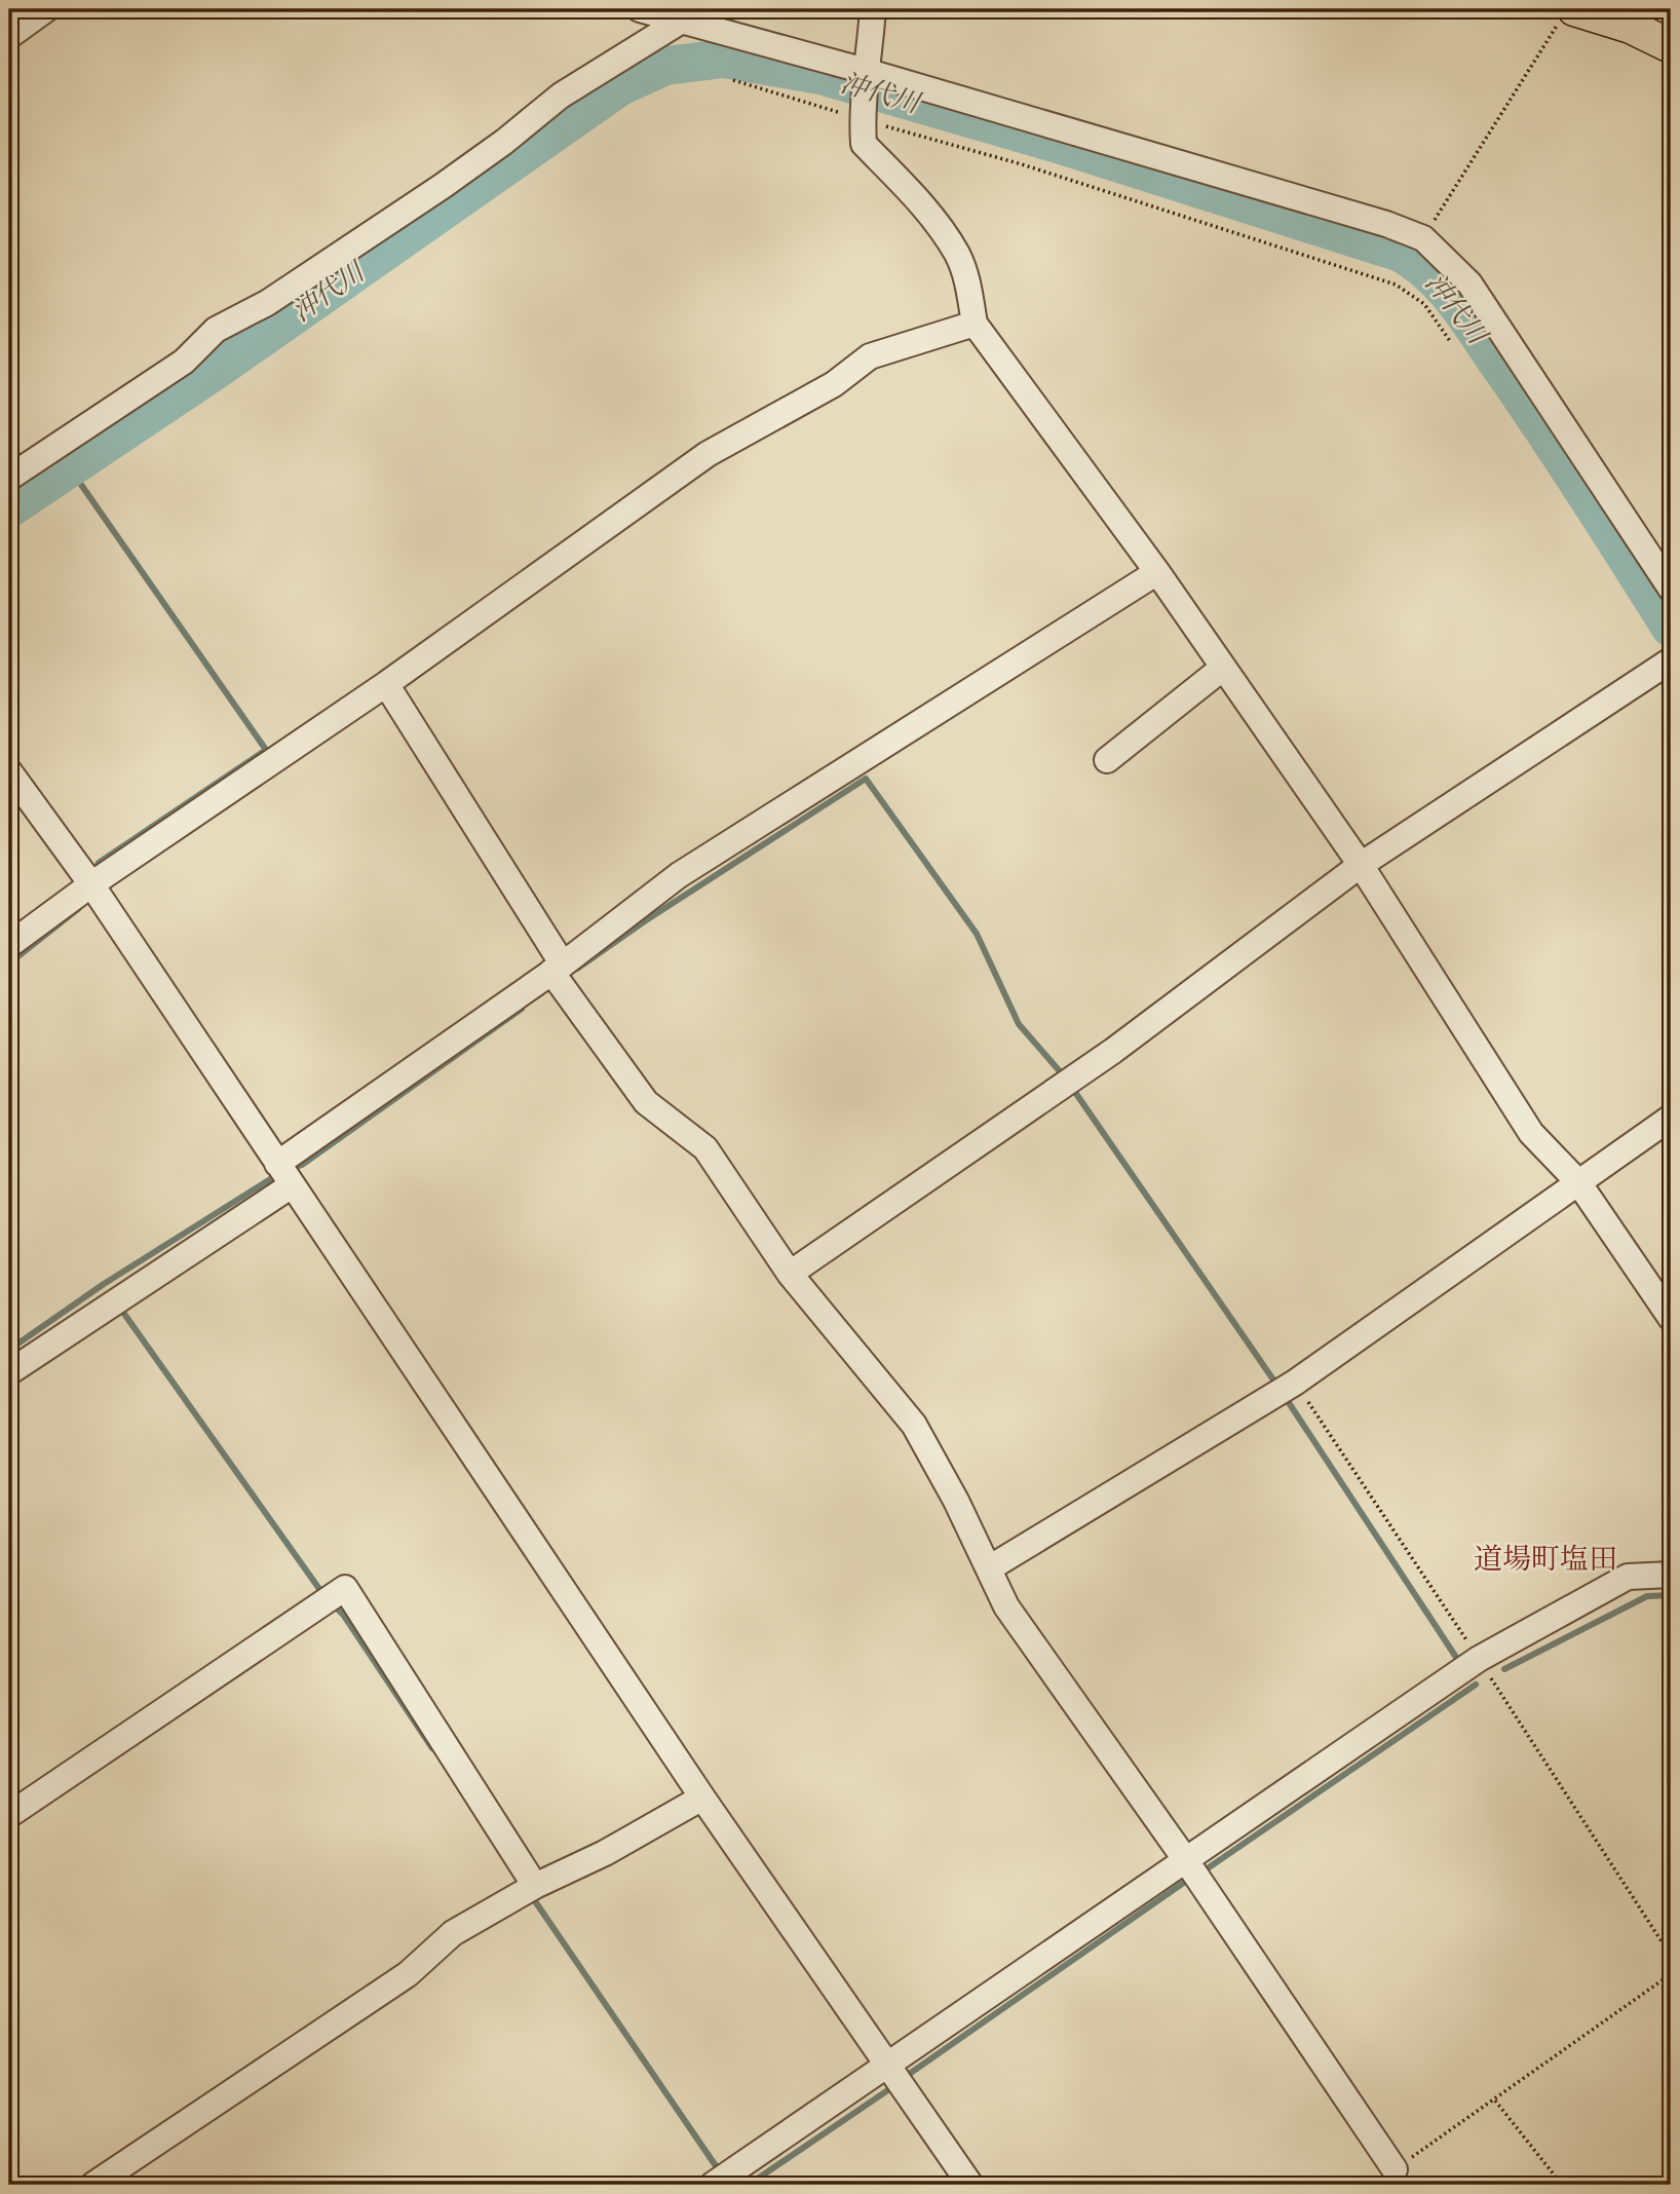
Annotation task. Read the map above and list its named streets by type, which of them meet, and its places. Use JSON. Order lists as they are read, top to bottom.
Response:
{
  "districts": ["道場町塩田"],
  "water": ["沖代川"]
}
